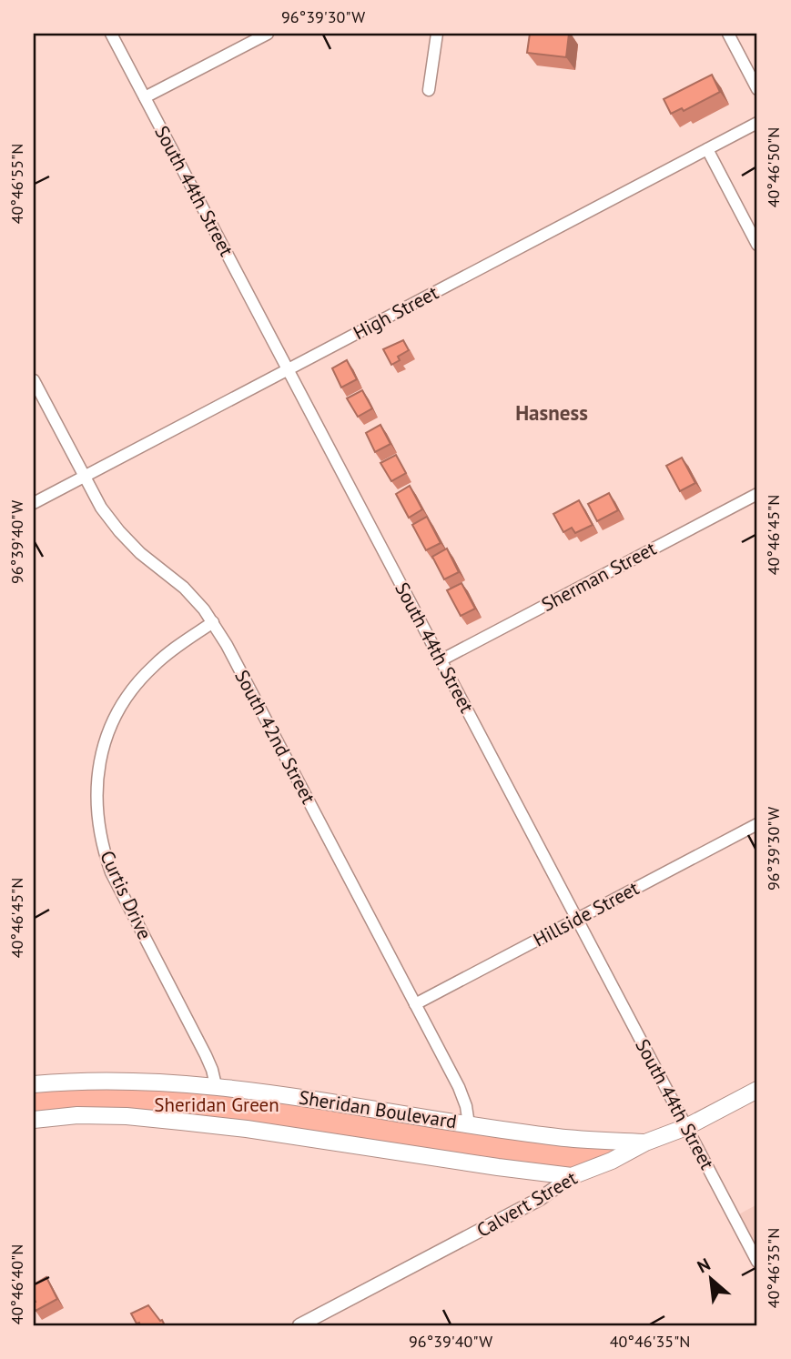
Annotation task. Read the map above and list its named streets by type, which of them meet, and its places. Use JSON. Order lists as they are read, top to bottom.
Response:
{
  "streets": {
    "main road": ["Sheridan Boulevard", "Calvert Street"],
    "street": [
      "South 44th Street",
      "High Street",
      "Sherman Street",
      "South 42nd Street",
      "Curtis Drive",
      "Hillside Street"
    ]
  },
  "crossings": [
    ["South 44th Street", "High Street"],
    ["South 44th Street", "Sherman Street"],
    ["South 44th Street", "Hillside Street"],
    ["South 44th Street", "Calvert Street"],
    ["High Street", "South 42nd Street"],
    ["South 42nd Street", "Curtis Drive"],
    ["South 42nd Street", "Hillside Street"],
    ["South 42nd Street", "Sheridan Boulevard"],
    ["Curtis Drive", "Sheridan Boulevard"],
    ["Sheridan Boulevard", "Calvert Street"]
  ],
  "districts": ["Hasness"],
  "parks": ["Sheridan Green"],
  "north": "top left",
  "coordinates": [
    "96°39'30\"W",
    "40°46'50\"N",
    "40°46'55\"N",
    "40°46'45\"N",
    "96°39'40\"W",
    "40°46'35\"N",
    "40°46'40\"N"
  ]
}
